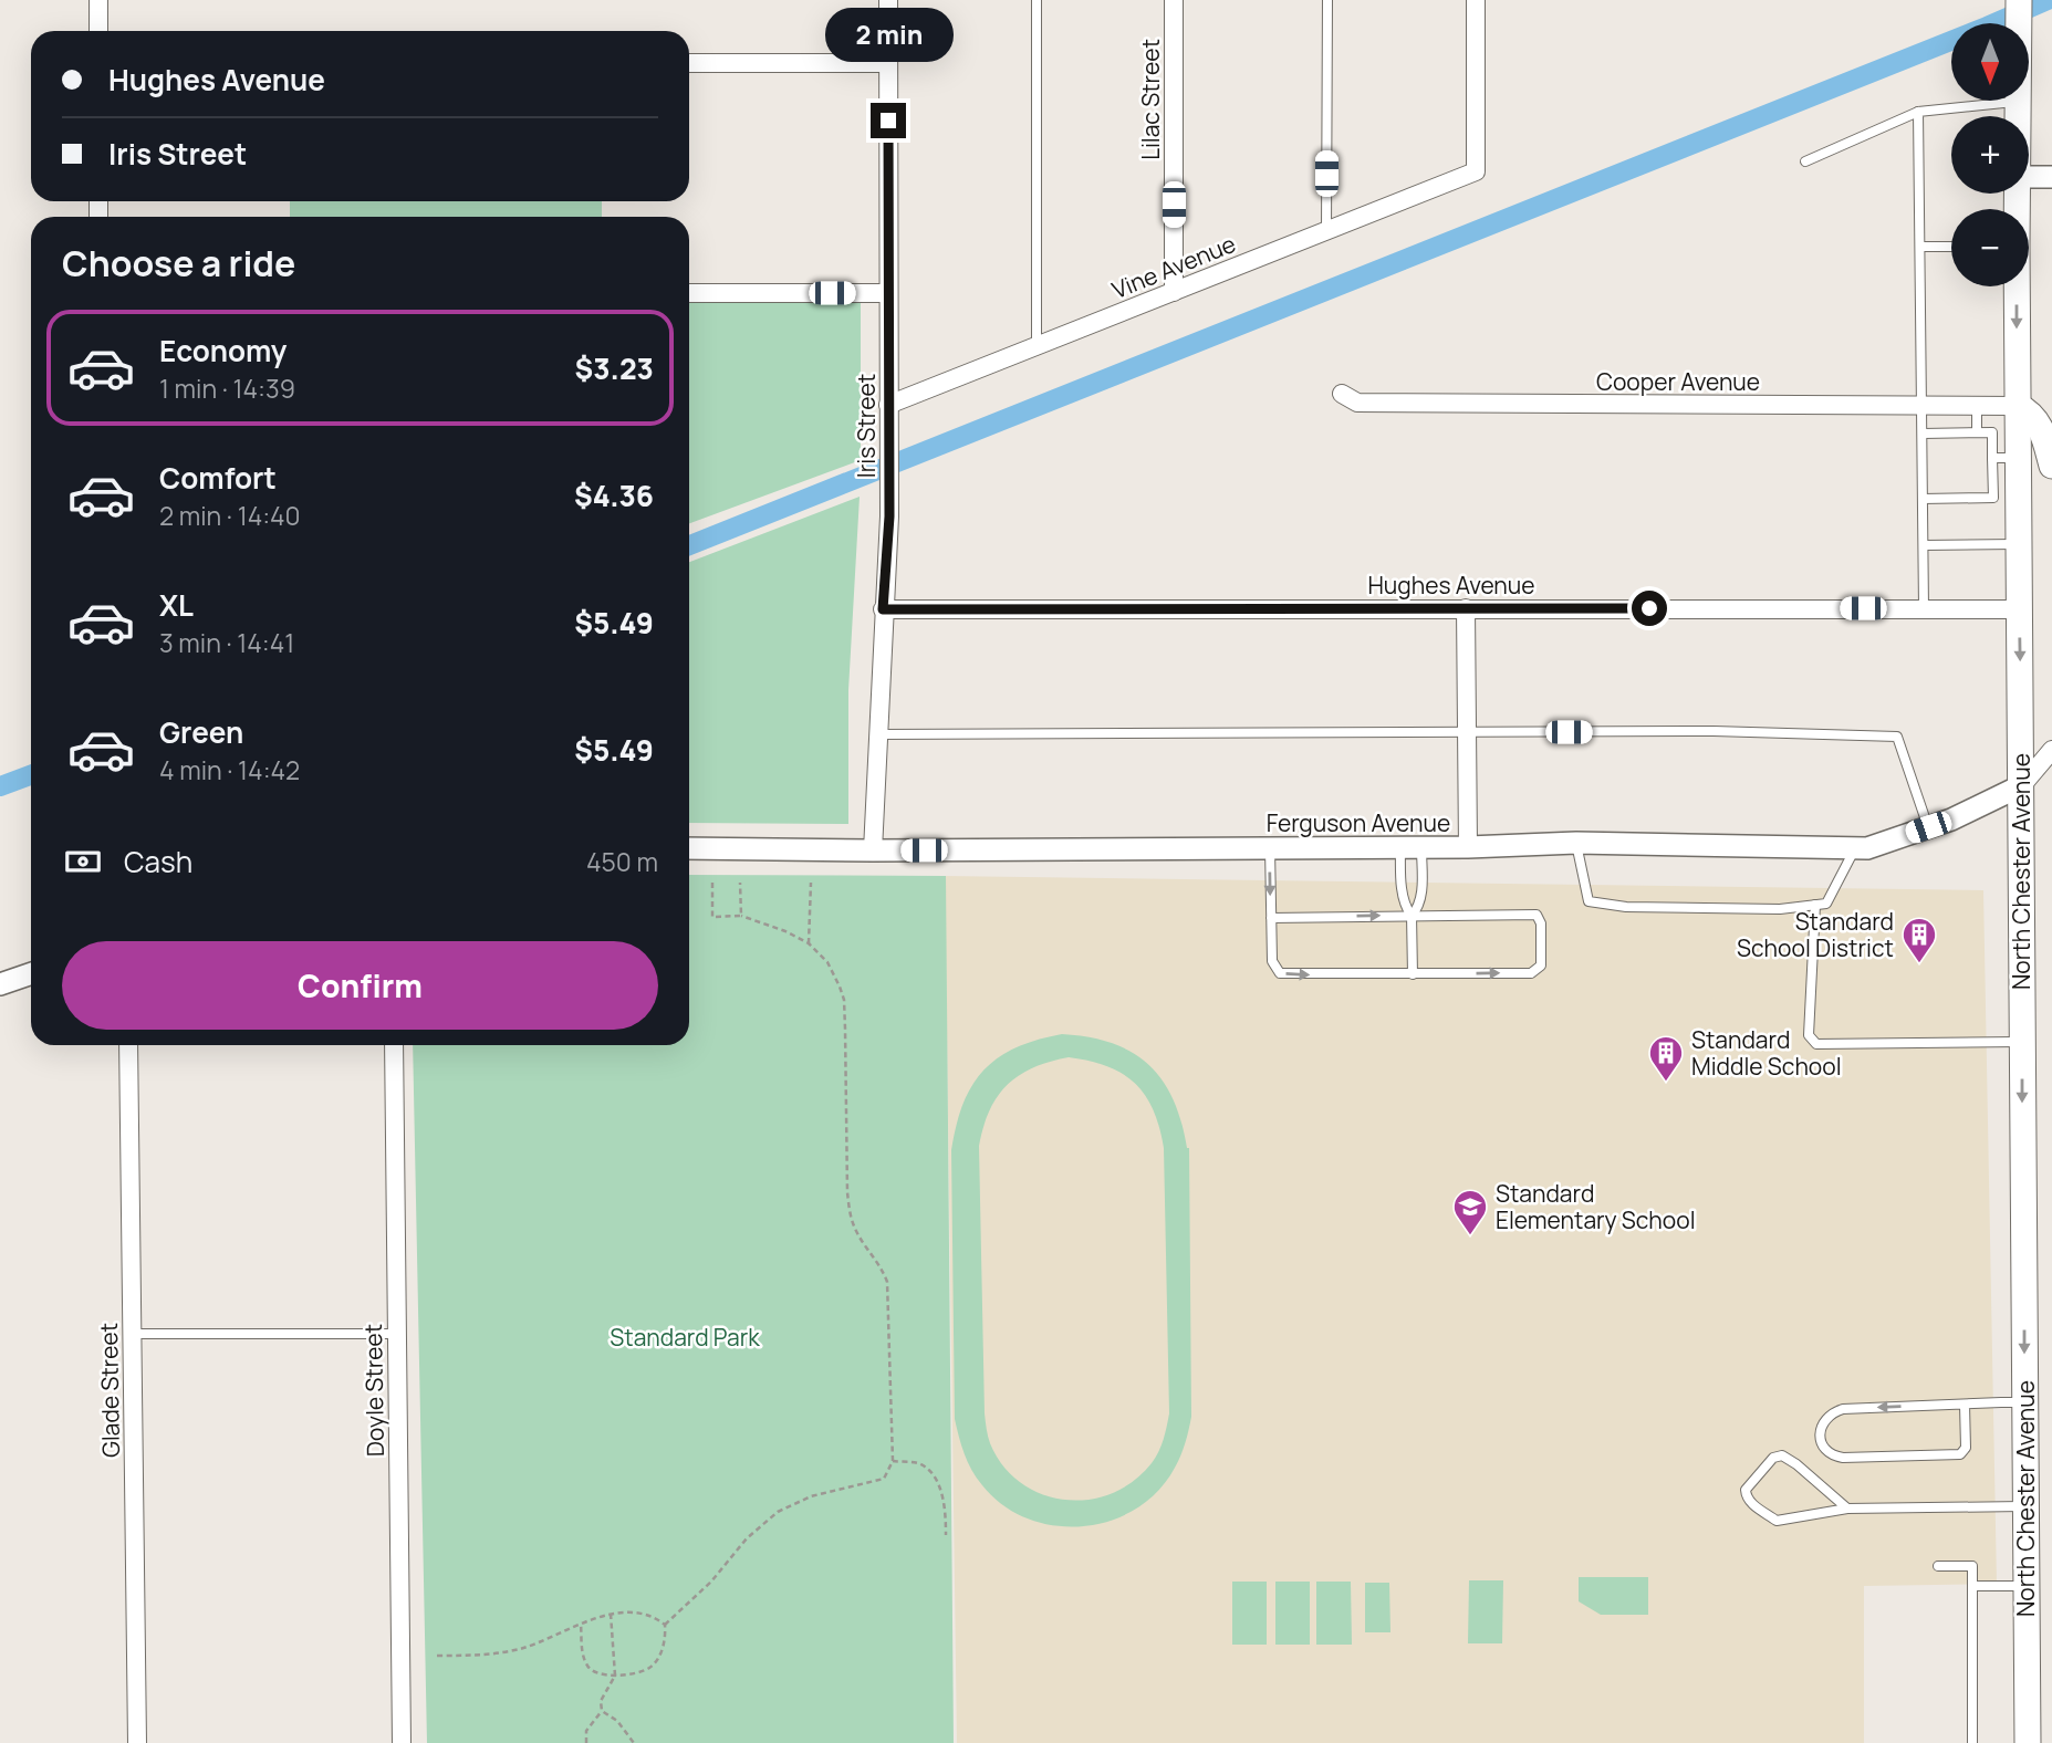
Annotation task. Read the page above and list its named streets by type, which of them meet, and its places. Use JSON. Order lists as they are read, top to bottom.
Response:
{
  "streets": {
    "main road": ["North Chester Avenue"],
    "street": [
      "Lilac Street",
      "Vine Avenue",
      "Cooper Avenue",
      "Iris Street",
      "Hughes Avenue",
      "Ferguson Avenue",
      "Glade Street",
      "Doyle Street"
    ]
  },
  "crossings": [
    ["Lilac Street", "Vine Avenue"],
    ["Vine Avenue", "Iris Street"],
    ["Cooper Avenue", "North Chester Avenue"],
    ["Iris Street", "Hughes Avenue"],
    ["Iris Street", "Ferguson Avenue"],
    ["Hughes Avenue", "North Chester Avenue"],
    ["Ferguson Avenue", "North Chester Avenue"]
  ],
  "one_way": ["North Chester Avenue"],
  "parks": ["Standard Park"],
  "places": {
    "building": ["Standard School District", "Standard Middle School"],
    "school or university": ["Standard Elementary School"]
  },
  "north": "bottom",
  "page": {
    "bubble": "2 min",
    "map_buttons": ["+", "−"],
    "banner": ["Hughes Avenue", "Iris Street"],
    "heading": "Choose a ride",
    "list": [
      {
        "name": "Economy",
        "note": "1 min · 14:39",
        "value": "$3.23"
      },
      {
        "name": "Comfort",
        "note": "2 min · 14:40",
        "value": "$4.36"
      },
      {
        "name": "XL",
        "note": "3 min · 14:41",
        "value": "$5.49"
      },
      {
        "name": "Green",
        "note": "4 min · 14:42",
        "value": "$5.49"
      }
    ],
    "pay": ["Cash", "450 m"],
    "buttons": "Confirm"
  }
}
